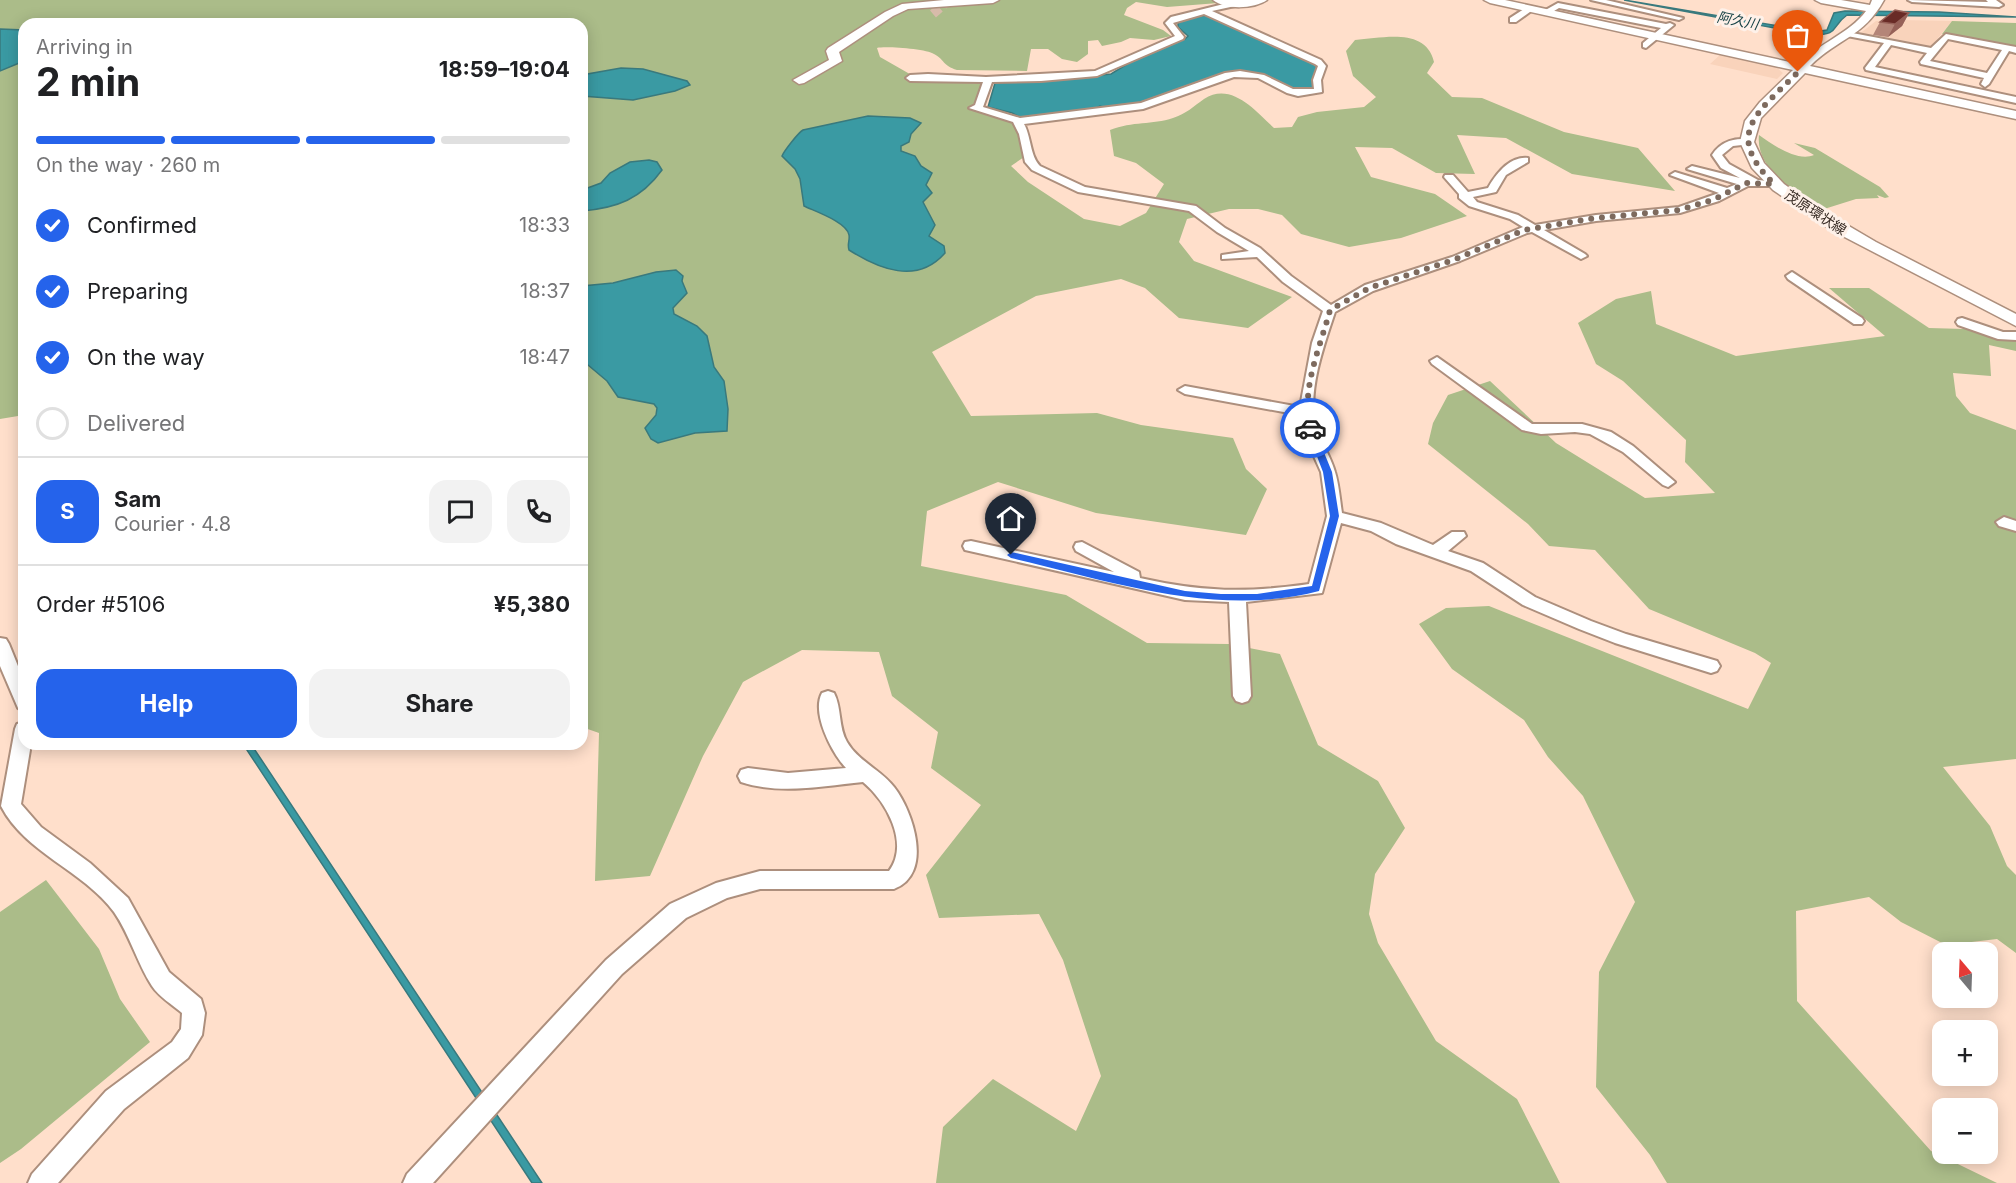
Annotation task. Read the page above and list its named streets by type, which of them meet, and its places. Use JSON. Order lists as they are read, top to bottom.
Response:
{
  "streets": {
    "street": ["茂原環状線"]
  },
  "water": ["阿久川"],
  "north": "top",
  "page": {
    "heading": ["2 min", "Arriving in", "18:59–19:04"],
    "panel": [
      "Sam",
      "Courier · 4.8",
      "Order #5106",
      "¥5,380"
    ],
    "bar": "On the way · 260 m",
    "list": [
      ["Confirmed", "18:33"],
      ["Preparing", "18:37"],
      ["On the way", "18:47"],
      "Delivered"
    ],
    "round": "S",
    "buttons": ["Help", "Share"],
    "map_buttons": ["+", "−"]
  }
}
